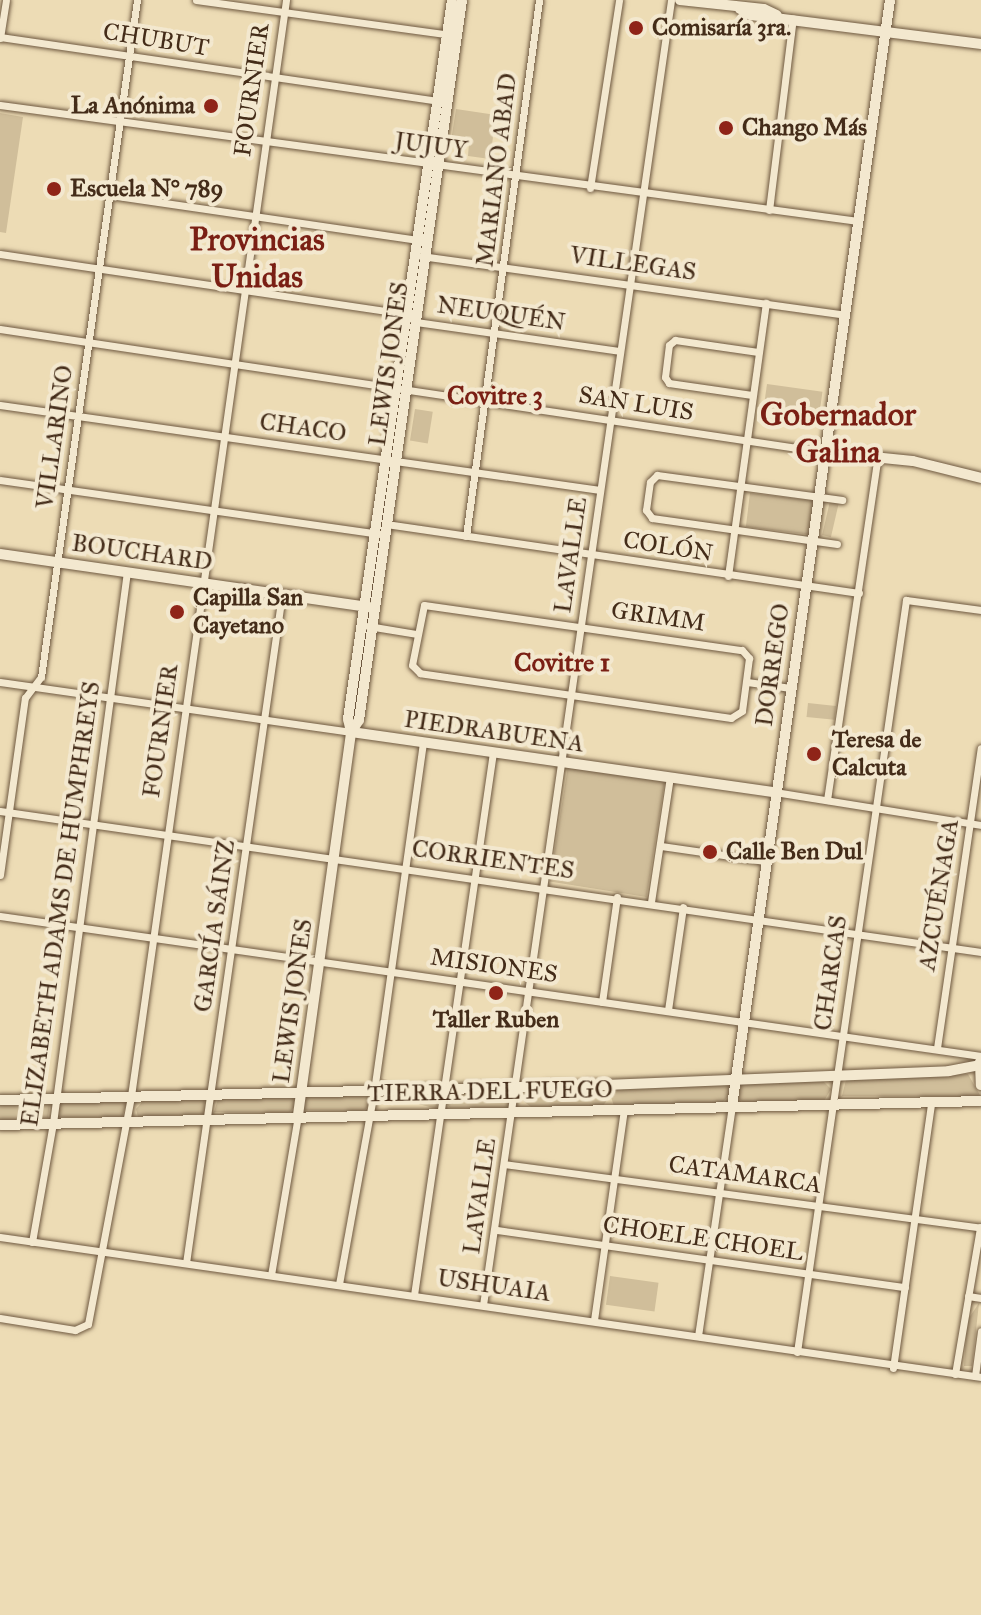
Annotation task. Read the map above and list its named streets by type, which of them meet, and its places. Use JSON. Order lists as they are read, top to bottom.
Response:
{
  "streets": {
    "street": [
      "CHUBUT",
      "FOURNIER",
      "JUJUY",
      "MARIANO ABAD",
      "VILLEGAS",
      "NEUQUÉN",
      "LEWIS JONES",
      "SAN LUIS",
      "CHACO",
      "VILLARINO",
      "COLÓN",
      "BOUCHARD",
      "LAVALLE",
      "GRIMM",
      "DORREGO",
      "PIEDRABUENA",
      "CORRIENTES",
      "AZCUÉNAGA",
      "ELIZABETH ADAMS DE HUMPHREYS",
      "GARCÍA SÁINZ",
      "MISIONES",
      "CHARCAS",
      "TIERRA DEL FUEGO",
      "CATAMARCA",
      "CHOELE CHOEL",
      "USHUAIA"
    ]
  },
  "crossings": [
    ["CHUBUT", "FOURNIER"],
    ["CHUBUT", "LEWIS JONES"],
    ["CHUBUT", "VILLARINO"],
    ["FOURNIER", "JUJUY"],
    ["FOURNIER", "NEUQUÉN"],
    ["FOURNIER", "SAN LUIS"],
    ["FOURNIER", "CHACO"],
    ["FOURNIER", "COLÓN"],
    ["FOURNIER", "BOUCHARD"],
    ["FOURNIER", "PIEDRABUENA"],
    ["FOURNIER", "CORRIENTES"],
    ["FOURNIER", "MISIONES"],
    ["FOURNIER", "TIERRA DEL FUEGO"],
    ["FOURNIER", "USHUAIA"],
    ["JUJUY", "MARIANO ABAD"],
    ["JUJUY", "LEWIS JONES"],
    ["JUJUY", "VILLARINO"],
    ["JUJUY", "LAVALLE"],
    ["JUJUY", "DORREGO"],
    ["MARIANO ABAD", "VILLEGAS"],
    ["MARIANO ABAD", "NEUQUÉN"],
    ["MARIANO ABAD", "SAN LUIS"],
    ["MARIANO ABAD", "CHACO"],
    ["MARIANO ABAD", "COLÓN"],
    ["VILLEGAS", "LEWIS JONES"],
    ["VILLEGAS", "LAVALLE"],
    ["VILLEGAS", "DORREGO"],
    ["NEUQUÉN", "LEWIS JONES"],
    ["NEUQUÉN", "VILLARINO"],
    ["NEUQUÉN", "LAVALLE"],
    ["LEWIS JONES", "SAN LUIS"],
    ["LEWIS JONES", "CHACO"],
    ["LEWIS JONES", "COLÓN"],
    ["LEWIS JONES", "BOUCHARD"],
    ["LEWIS JONES", "PIEDRABUENA"],
    ["LEWIS JONES", "CORRIENTES"],
    ["LEWIS JONES", "MISIONES"],
    ["LEWIS JONES", "TIERRA DEL FUEGO"],
    ["LEWIS JONES", "USHUAIA"],
    ["SAN LUIS", "VILLARINO"],
    ["SAN LUIS", "LAVALLE"],
    ["SAN LUIS", "DORREGO"],
    ["CHACO", "VILLARINO"],
    ["CHACO", "LAVALLE"],
    ["VILLARINO", "COLÓN"],
    ["VILLARINO", "BOUCHARD"],
    ["VILLARINO", "PIEDRABUENA"],
    ["VILLARINO", "CORRIENTES"],
    ["COLÓN", "LAVALLE"],
    ["COLÓN", "DORREGO"],
    ["BOUCHARD", "ELIZABETH ADAMS DE HUMPHREYS"],
    ["BOUCHARD", "GARCÍA SÁINZ"],
    ["LAVALLE", "GRIMM"],
    ["LAVALLE", "PIEDRABUENA"],
    ["LAVALLE", "CORRIENTES"],
    ["LAVALLE", "MISIONES"],
    ["LAVALLE", "TIERRA DEL FUEGO"],
    ["LAVALLE", "CATAMARCA"],
    ["LAVALLE", "CHOELE CHOEL"],
    ["LAVALLE", "USHUAIA"],
    ["DORREGO", "PIEDRABUENA"],
    ["DORREGO", "CORRIENTES"],
    ["DORREGO", "MISIONES"],
    ["DORREGO", "TIERRA DEL FUEGO"],
    ["DORREGO", "CATAMARCA"],
    ["DORREGO", "CHOELE CHOEL"],
    ["DORREGO", "USHUAIA"],
    ["PIEDRABUENA", "AZCUÉNAGA"],
    ["PIEDRABUENA", "ELIZABETH ADAMS DE HUMPHREYS"],
    ["PIEDRABUENA", "GARCÍA SÁINZ"],
    ["PIEDRABUENA", "CHARCAS"],
    ["CORRIENTES", "AZCUÉNAGA"],
    ["CORRIENTES", "ELIZABETH ADAMS DE HUMPHREYS"],
    ["CORRIENTES", "GARCÍA SÁINZ"],
    ["CORRIENTES", "CHARCAS"],
    ["AZCUÉNAGA", "MISIONES"],
    ["ELIZABETH ADAMS DE HUMPHREYS", "MISIONES"],
    ["ELIZABETH ADAMS DE HUMPHREYS", "TIERRA DEL FUEGO"],
    ["ELIZABETH ADAMS DE HUMPHREYS", "USHUAIA"],
    ["GARCÍA SÁINZ", "MISIONES"],
    ["GARCÍA SÁINZ", "TIERRA DEL FUEGO"],
    ["GARCÍA SÁINZ", "USHUAIA"],
    ["MISIONES", "CHARCAS"],
    ["MISIONES", "TIERRA DEL FUEGO"],
    ["CHARCAS", "TIERRA DEL FUEGO"],
    ["CHARCAS", "CATAMARCA"],
    ["CHARCAS", "CHOELE CHOEL"],
    ["CHARCAS", "USHUAIA"]
  ],
  "districts": [
    "Provincias Unidas",
    "Covitre 3",
    "Gobernador Galina",
    "Covitre 1"
  ],
  "places": [
    "Comisaría 3ra.",
    "La Anónima",
    "Chango Más",
    "Escuela N° 789",
    "Capilla San Cayetano",
    "Teresa de Calcuta",
    "Calle Ben Dul",
    "Taller Ruben"
  ]
}
